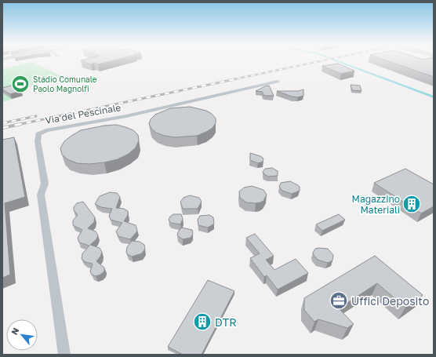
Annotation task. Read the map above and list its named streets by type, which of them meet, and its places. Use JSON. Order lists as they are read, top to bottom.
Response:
{
  "streets": {
    "street": ["Via del Pescinale"]
  },
  "places": {
    "sports": ["Stadio Comunale Paolo Magnolfi"],
    "building": ["Magazzino Materiali", "DTR"],
    "office": ["Uffici Deposito"]
  },
  "north": "top left"
}
